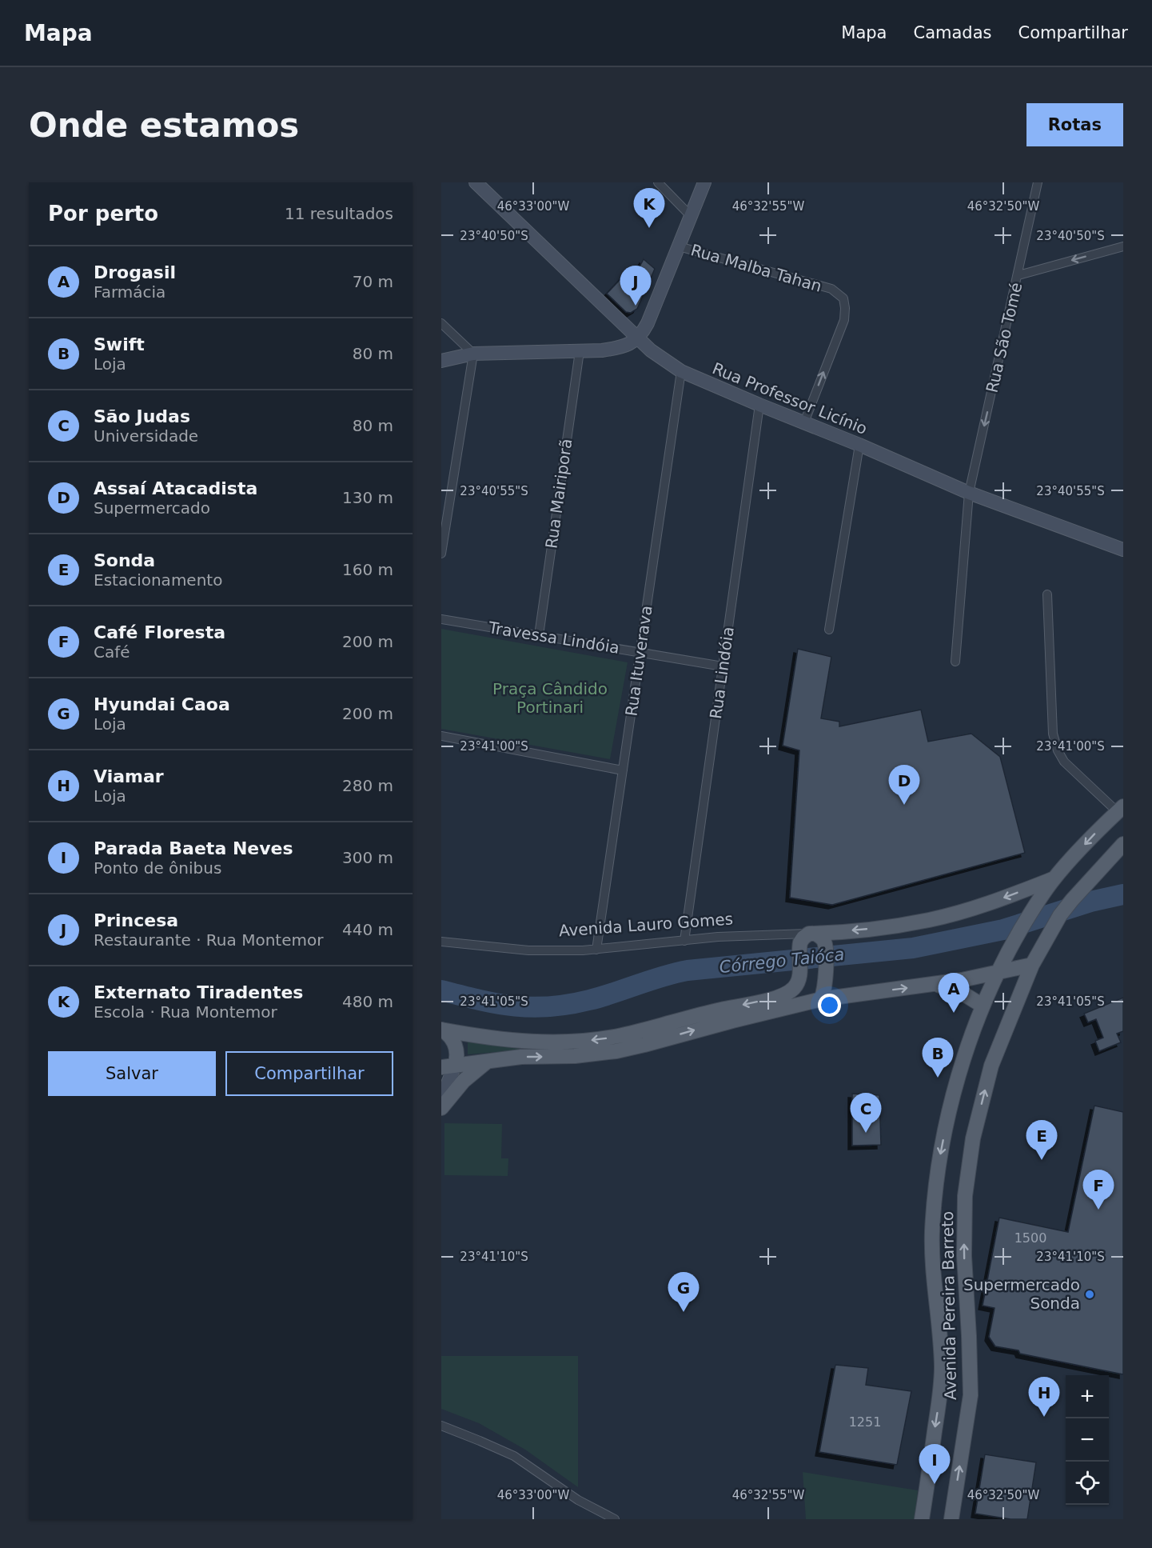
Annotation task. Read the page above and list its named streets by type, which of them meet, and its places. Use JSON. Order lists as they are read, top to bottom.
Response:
{
  "streets": {
    "main road": ["Rua Professor Licínio", "Avenida Lauro Gomes", "Avenida Pereira Barreto"],
    "street": [
      "Rua Malba Tahan",
      "Rua São Tomé",
      "Rua Mairiporã",
      "Travessa Lindóia",
      "Rua Ituverava",
      "Rua Lindóia"
    ]
  },
  "crossings": [
    ["Rua Malba Tahan", "Rua Professor Licínio"],
    ["Rua São Tomé", "Rua Professor Licínio"],
    ["Rua Professor Licínio", "Rua Ituverava"],
    ["Rua Professor Licínio", "Rua Lindóia"],
    ["Rua Mairiporã", "Travessa Lindóia"],
    ["Travessa Lindóia", "Rua Ituverava"],
    ["Travessa Lindóia", "Rua Lindóia"],
    ["Rua Ituverava", "Avenida Lauro Gomes"],
    ["Rua Lindóia", "Avenida Lauro Gomes"],
    ["Avenida Lauro Gomes", "Avenida Pereira Barreto"]
  ],
  "one_way": ["Rua São Tomé", "Avenida Lauro Gomes"],
  "water": ["Córrego Taióca"],
  "parks": ["Praça Cândido Portinari"],
  "places": ["Supermercado Sonda"],
  "house_numbers": ["1500", "1251"],
  "page": {
    "header": "Mapa",
    "nav": ["Mapa", "Camadas", "Compartilhar"],
    "buttons": [
      "Rotas",
      ["Salvar", "Compartilhar"]
    ],
    "title": "Onde estamos",
    "heading": ["Por perto", "11 resultados"],
    "pins": [
      "K",
      "J",
      "D",
      "A",
      "B",
      "C",
      "E",
      "F",
      "G",
      "H",
      "I"
    ],
    "list": [
      {
        "mark": "A",
        "name": "Drogasil",
        "note": "Farmácia",
        "value": "70 m"
      },
      {
        "mark": "B",
        "name": "Swift",
        "note": "Loja",
        "value": "80 m"
      },
      {
        "mark": "C",
        "name": "São Judas",
        "note": "Universidade",
        "value": "80 m"
      },
      {
        "mark": "D",
        "name": "Assaí Atacadista",
        "note": "Supermercado",
        "value": "130 m"
      },
      {
        "mark": "E",
        "name": "Sonda",
        "note": "Estacionamento",
        "value": "160 m"
      },
      {
        "mark": "F",
        "name": "Café Floresta",
        "note": "Café",
        "value": "200 m"
      },
      {
        "mark": "G",
        "name": "Hyundai Caoa",
        "note": "Loja",
        "value": "200 m"
      },
      {
        "mark": "H",
        "name": "Viamar",
        "note": "Loja",
        "value": "280 m"
      },
      {
        "mark": "I",
        "name": "Parada Baeta Neves",
        "note": "Ponto de ônibus",
        "value": "300 m"
      },
      {
        "mark": "J",
        "name": "Princesa",
        "note": "Restaurante · Rua Montemor",
        "value": "440 m"
      },
      {
        "mark": "K",
        "name": "Externato Tiradentes",
        "note": "Escola · Rua Montemor",
        "value": "480 m"
      }
    ],
    "map_buttons": ["+", "−"]
  },
  "coordinates": [
    "46°33'00\"W",
    "46°32'55\"W",
    "46°32'50\"W",
    "23°40'50\"S",
    "23°40'55\"S",
    "23°41'00\"S",
    "23°41'05\"S",
    "23°41'10\"S"
  ]
}
